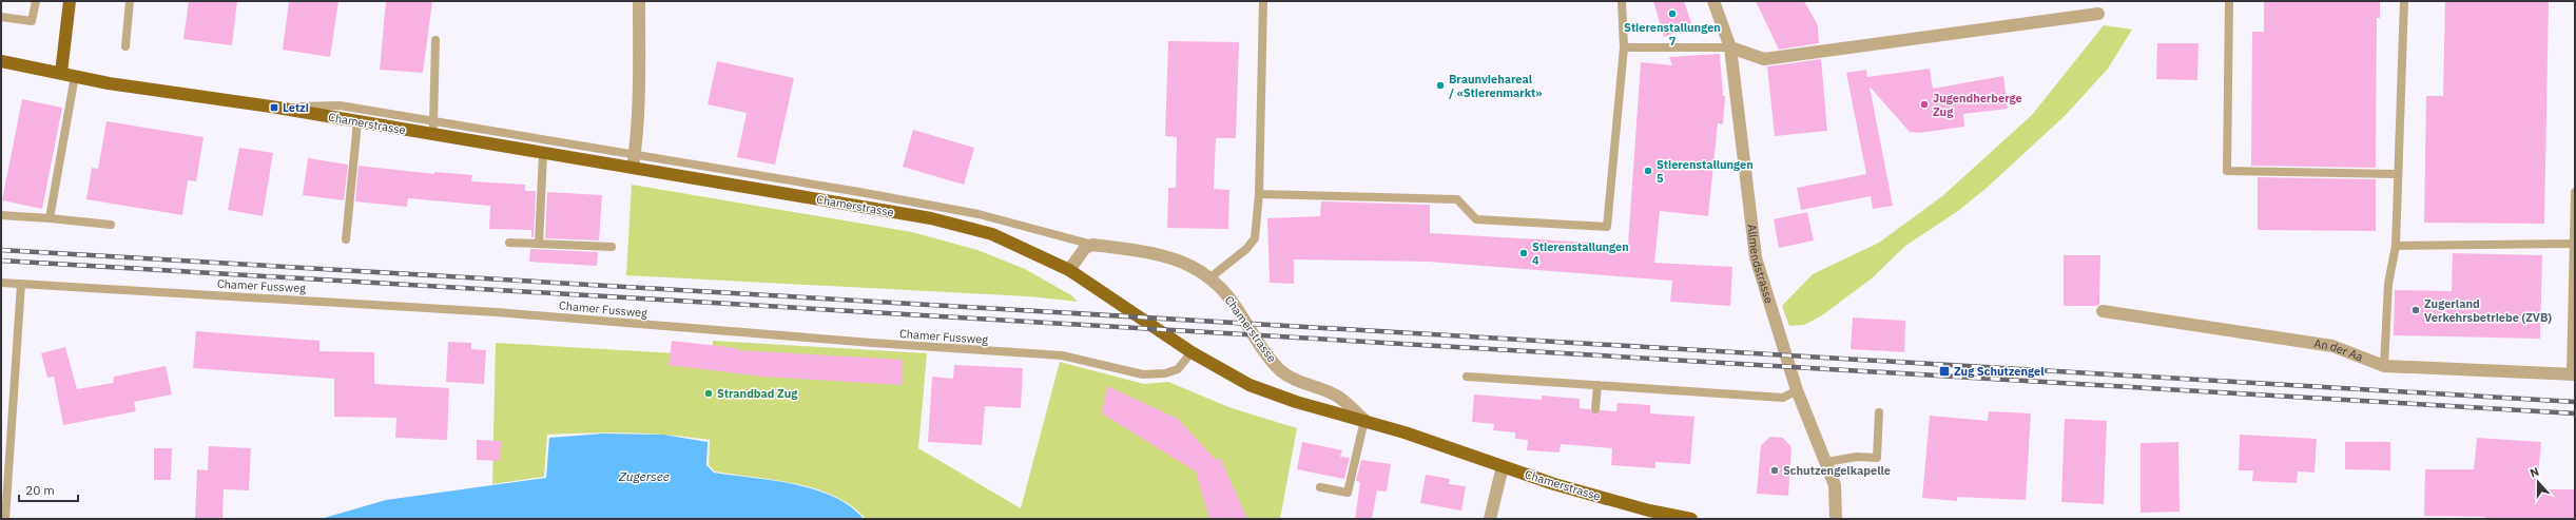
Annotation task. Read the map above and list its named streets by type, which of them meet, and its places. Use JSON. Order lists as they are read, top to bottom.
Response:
{
  "streets": {
    "main road": ["Chamerstrasse"],
    "street": ["Allmendstrasse", "An der Aa"],
    "lane": ["Chamer Fussweg"]
  },
  "crossings": [
    ["Chamerstrasse", "Chamer Fussweg"]
  ],
  "water": ["Zugersee"],
  "places": {
    "other": [
      "Stierenstallungen 7",
      "Braunviehareal / «Stierenmarkt»",
      "Jugendherberge Zug",
      "Stierenstallungen 5",
      "Stierenstallungen 4",
      "Zugerland Verkehrsbetriebe (ZVB)",
      "Strandbad Zug",
      "Schutzengelkapelle"
    ],
    "transit": ["Letzi", "Zug Schutzengel"]
  },
  "scale_bar": "20 m",
  "north": "top"
}
